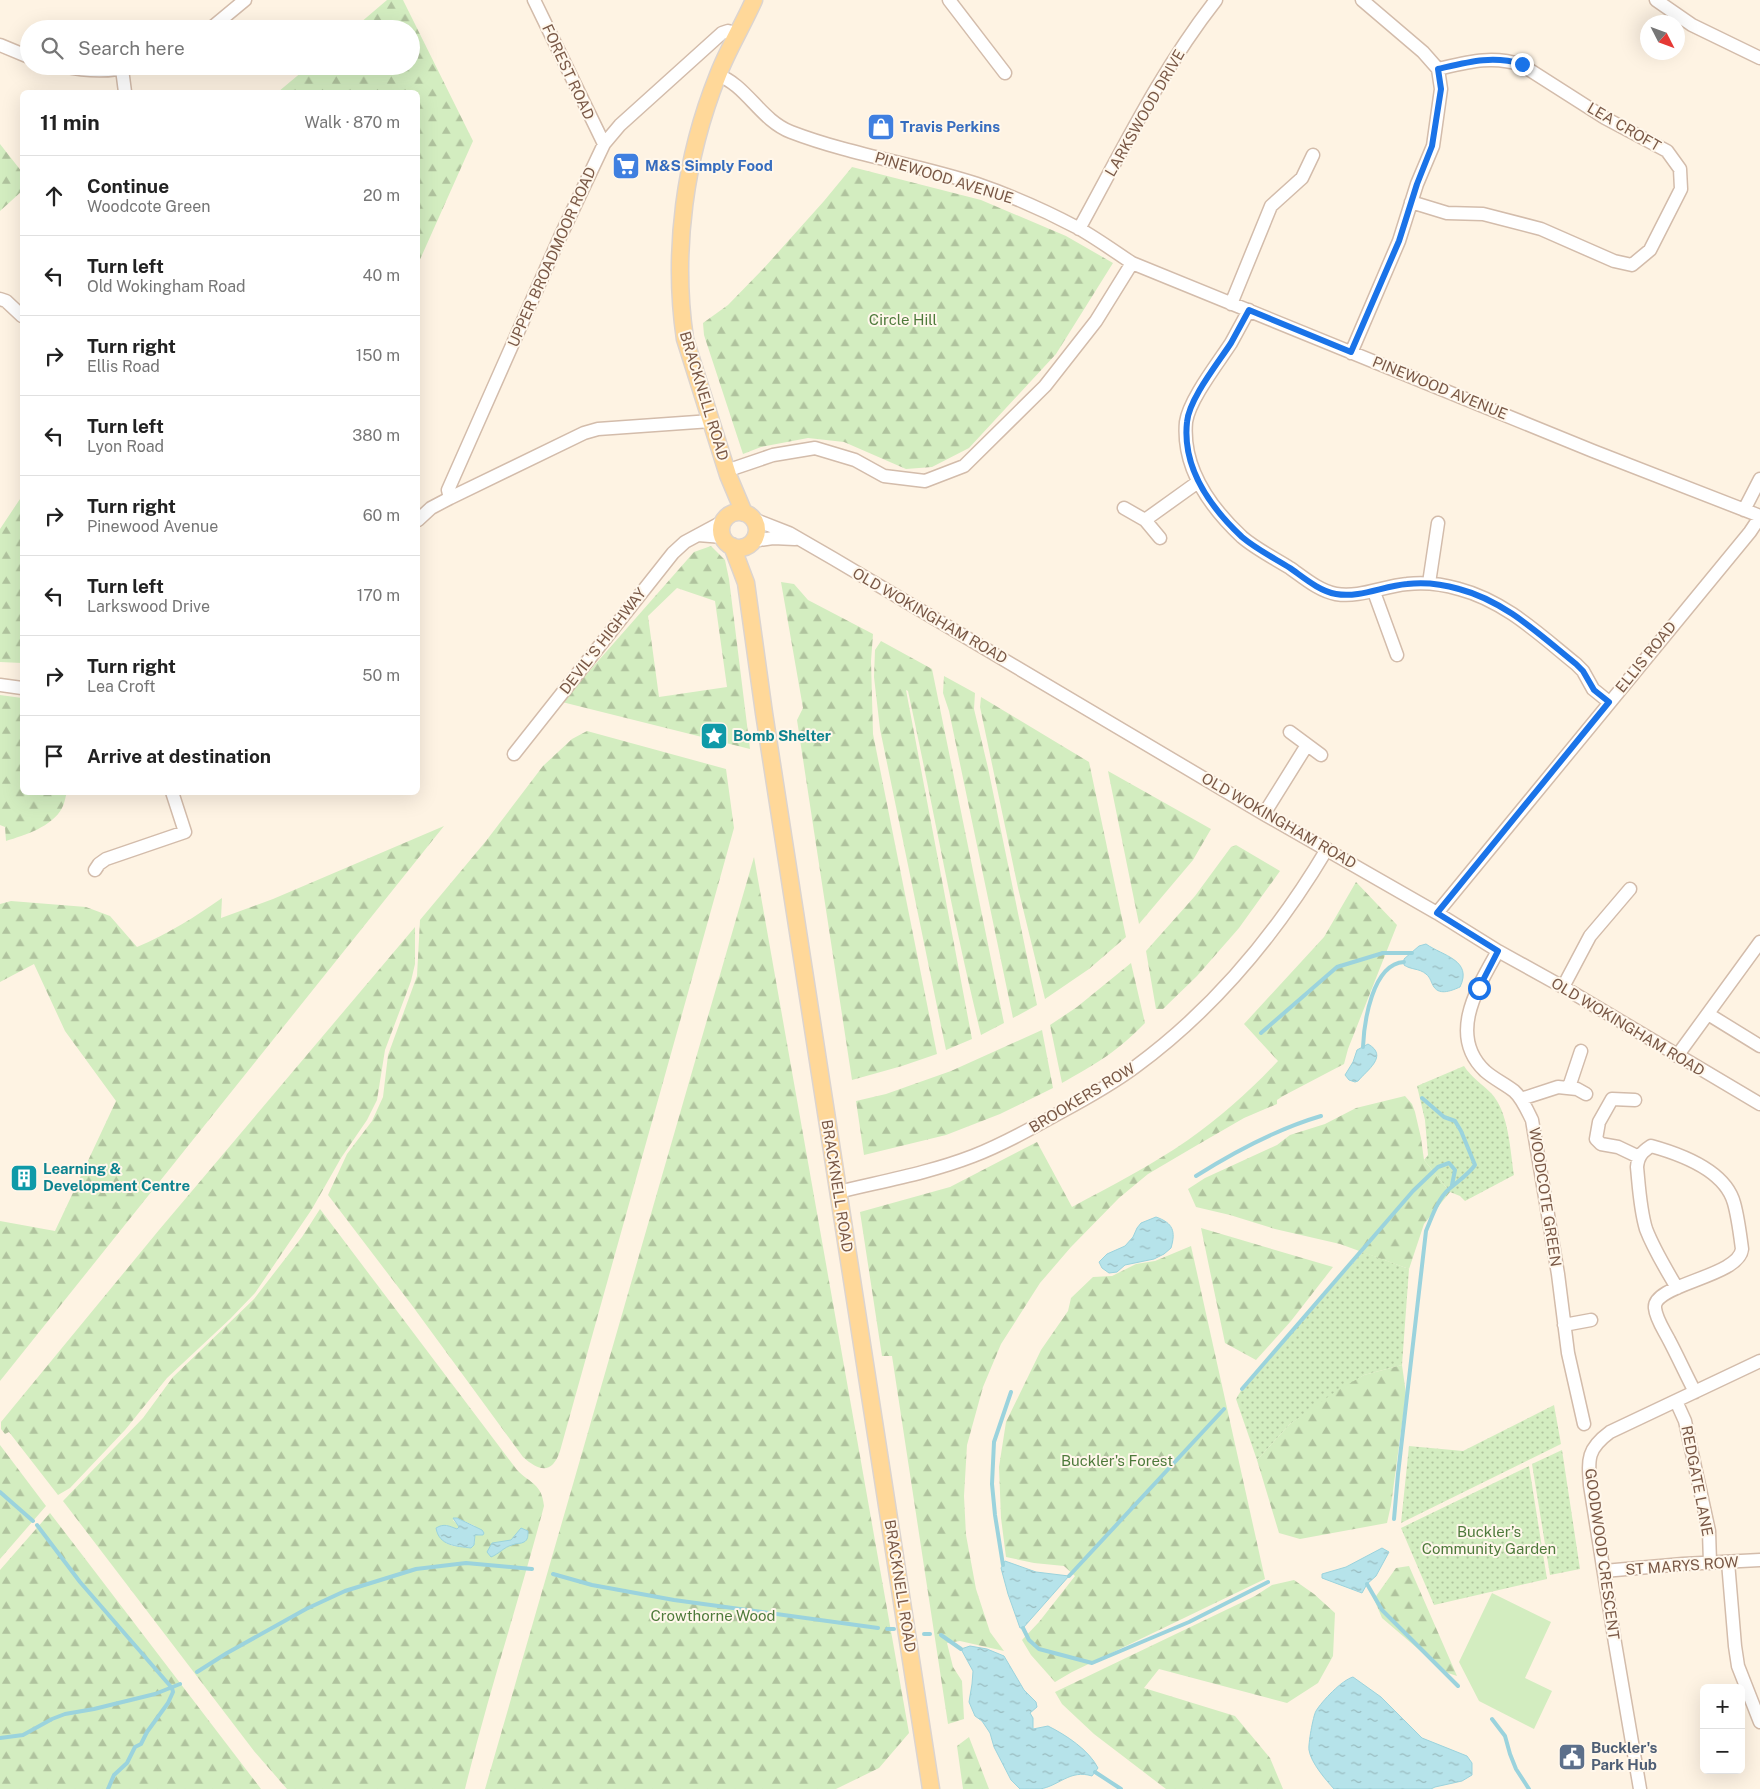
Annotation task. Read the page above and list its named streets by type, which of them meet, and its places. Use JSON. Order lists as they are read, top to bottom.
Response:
{
  "streets": {
    "main road": ["BRACKNELL ROAD"],
    "street": [
      "FOREST ROAD",
      "LARKSWOOD DRIVE",
      "LEA CROFT",
      "PINEWOOD AVENUE",
      "UPPER BROADMOOR ROAD",
      "OLD WOKINGHAM ROAD",
      "DEVIL'S HIGHWAY",
      "ELLIS ROAD",
      "BROOKERS ROW",
      "WOODCOTE GREEN",
      "REDGATE LANE",
      "GOODWOOD CRESCENT",
      "ST MARYS ROW"
    ]
  },
  "crossings": [
    ["FOREST ROAD", "UPPER BROADMOOR ROAD"],
    ["LARKSWOOD DRIVE", "PINEWOOD AVENUE"],
    ["PINEWOOD AVENUE", "BRACKNELL ROAD"],
    ["PINEWOOD AVENUE", "ELLIS ROAD"],
    ["UPPER BROADMOOR ROAD", "BRACKNELL ROAD"],
    ["BRACKNELL ROAD", "OLD WOKINGHAM ROAD"],
    ["BRACKNELL ROAD", "DEVIL'S HIGHWAY"],
    ["BRACKNELL ROAD", "BROOKERS ROW"],
    ["OLD WOKINGHAM ROAD", "DEVIL'S HIGHWAY"],
    ["OLD WOKINGHAM ROAD", "ELLIS ROAD"],
    ["OLD WOKINGHAM ROAD", "BROOKERS ROW"],
    ["OLD WOKINGHAM ROAD", "WOODCOTE GREEN"],
    ["REDGATE LANE", "GOODWOOD CRESCENT"],
    ["REDGATE LANE", "ST MARYS ROW"],
    ["GOODWOOD CRESCENT", "ST MARYS ROW"]
  ],
  "parks": [
    "Circle Hill",
    "Buckler's Forest",
    "Buckler’s Community Garden",
    "Crowthorne Wood"
  ],
  "places": {
    "shop": ["Travis Perkins"],
    "supermarket": ["M&S Simply Food"],
    "place": ["Bomb Shelter"],
    "building": ["Learning & Development Centre"],
    "public building": ["Buckler's Park Hub"]
  },
  "north": "bottom right",
  "page": {
    "search": "Search here",
    "heading": ["11 min", "Walk · 870 m"],
    "list": [
      ["Continue", "Woodcote Green", "20 m"],
      ["Turn left", "Old Wokingham Road", "40 m"],
      ["Turn right", "Ellis Road", "150 m"],
      ["Turn left", "Lyon Road", "380 m"],
      ["Turn right", "Pinewood Avenue", "60 m"],
      ["Turn left", "Larkswood Drive", "170 m"],
      ["Turn right", "Lea Croft", "50 m"],
      "Arrive at destination"
    ],
    "map_buttons": ["+", "−"]
  }
}
